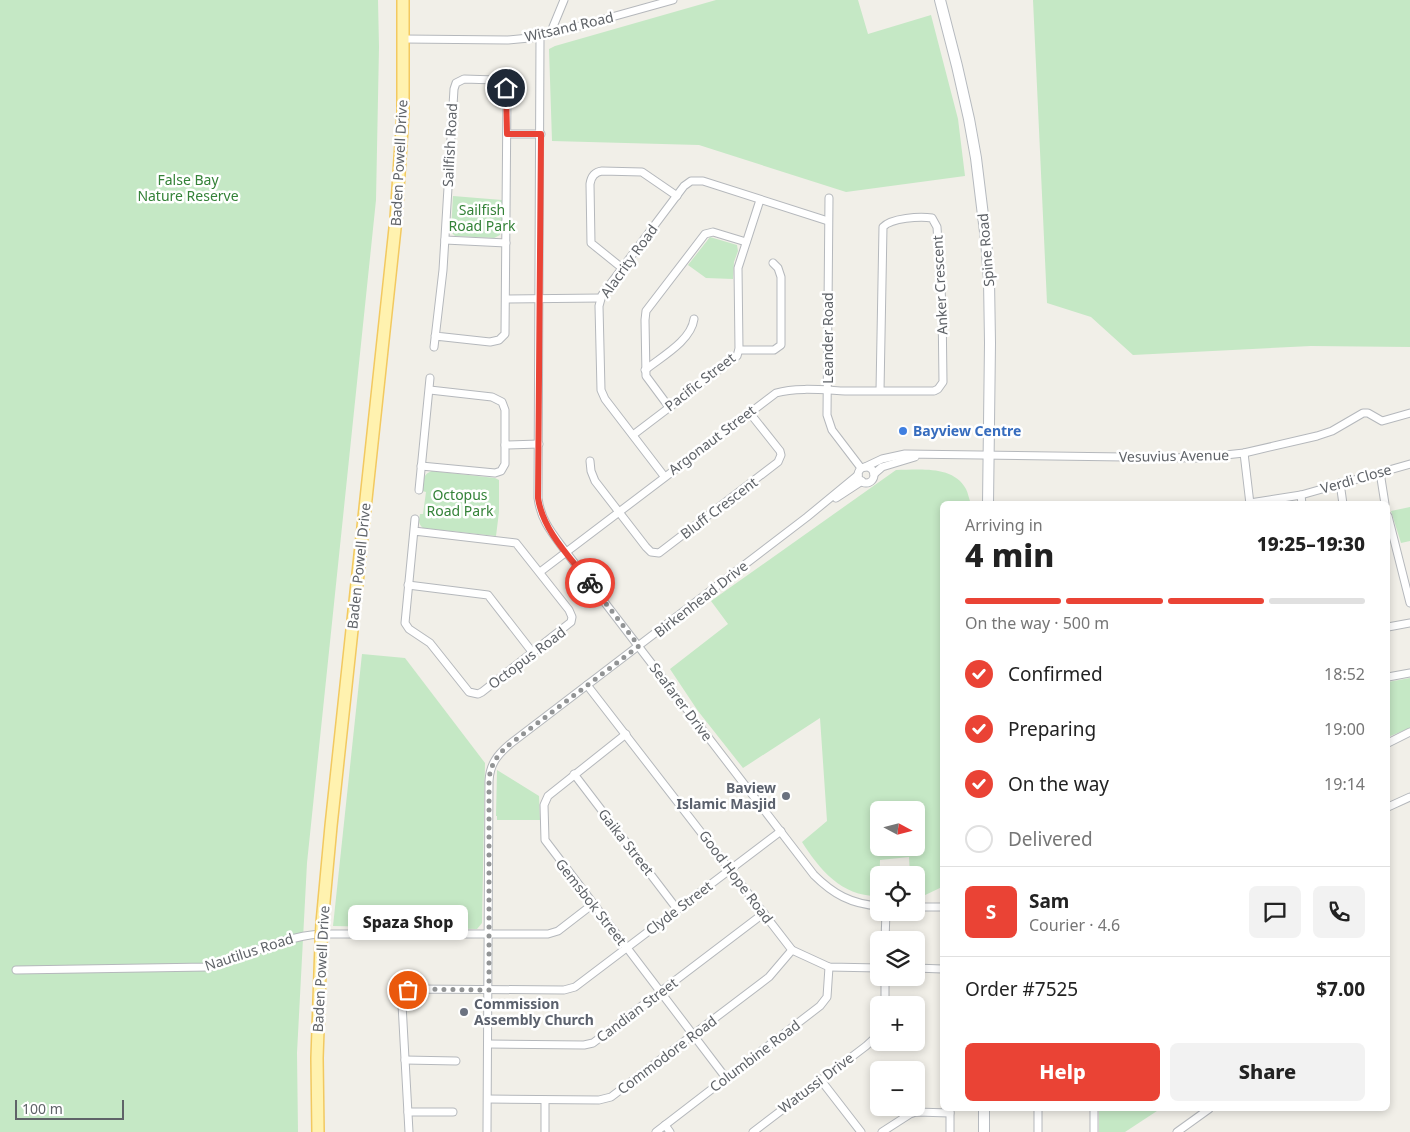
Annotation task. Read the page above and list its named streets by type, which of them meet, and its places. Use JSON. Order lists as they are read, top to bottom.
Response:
{
  "streets": {
    "main road": ["Baden Powell Drive", "Spine Road"],
    "street": [
      "Witsand Road",
      "Sailfish Road",
      "Alacrity Road",
      "Anker Crescent",
      "Leander Road",
      "Pacific Street",
      "Argonaut Street",
      "Vesuvius Avenue",
      "Verdi Close",
      "Bluff Crescent",
      "Birkenhead Drive",
      "Octopus Road",
      "Seafarer Drive",
      "Gaika Street",
      "Good Hope Road",
      "Gemsbok Street",
      "Clyde Street",
      "Nautilus Road",
      "Candian Street",
      "Commodore Road",
      "Columbine Road",
      "Watussi Drive"
    ]
  },
  "crossings": [
    ["Witsand Road", "Baden Powell Drive"],
    ["Witsand Road", "Seafarer Drive"],
    ["Spine Road", "Vesuvius Avenue"],
    ["Spine Road", "Birkenhead Drive"],
    ["Alacrity Road", "Leander Road"],
    ["Alacrity Road", "Pacific Street"],
    ["Alacrity Road", "Argonaut Street"],
    ["Anker Crescent", "Argonaut Street"],
    ["Leander Road", "Argonaut Street"],
    ["Leander Road", "Birkenhead Drive"],
    ["Argonaut Street", "Bluff Crescent"],
    ["Argonaut Street", "Octopus Road"],
    ["Argonaut Street", "Seafarer Drive"],
    ["Vesuvius Avenue", "Birkenhead Drive"],
    ["Birkenhead Drive", "Seafarer Drive"],
    ["Birkenhead Drive", "Good Hope Road"],
    ["Birkenhead Drive", "Clyde Street"],
    ["Birkenhead Drive", "Nautilus Road"],
    ["Seafarer Drive", "Clyde Street"],
    ["Gaika Street", "Gemsbok Street"],
    ["Gaika Street", "Clyde Street"],
    ["Good Hope Road", "Gemsbok Street"],
    ["Good Hope Road", "Clyde Street"],
    ["Good Hope Road", "Candian Street"],
    ["Good Hope Road", "Commodore Road"],
    ["Good Hope Road", "Columbine Road"],
    ["Gemsbok Street", "Clyde Street"],
    ["Gemsbok Street", "Nautilus Road"],
    ["Gemsbok Street", "Candian Street"],
    ["Gemsbok Street", "Commodore Road"],
    ["Gemsbok Street", "Columbine Road"]
  ],
  "parks": ["False Bay Nature Reserve", "Sailfish Road Park", "Octopus Road Park"],
  "places": [
    "Bayview Centre",
    "Baview Islamic Masjid",
    "Spaza Shop",
    "Commission Assembly Church"
  ],
  "scale_bar": "100 m",
  "north": "right",
  "page": {
    "heading": ["4 min", "Arriving in", "19:25–19:30"],
    "panel": [
      "Sam",
      "Courier · 4.6",
      "Order #7525",
      "$7.00"
    ],
    "bar": "On the way · 500 m",
    "list": [
      ["Confirmed", "18:52"],
      ["Preparing", "19:00"],
      ["On the way", "19:14"],
      "Delivered"
    ],
    "map_buttons": ["+", "−"],
    "round": "S",
    "bubble": "Spaza Shop",
    "buttons": ["Help", "Share"],
    "scale": "100 m"
  }
}
